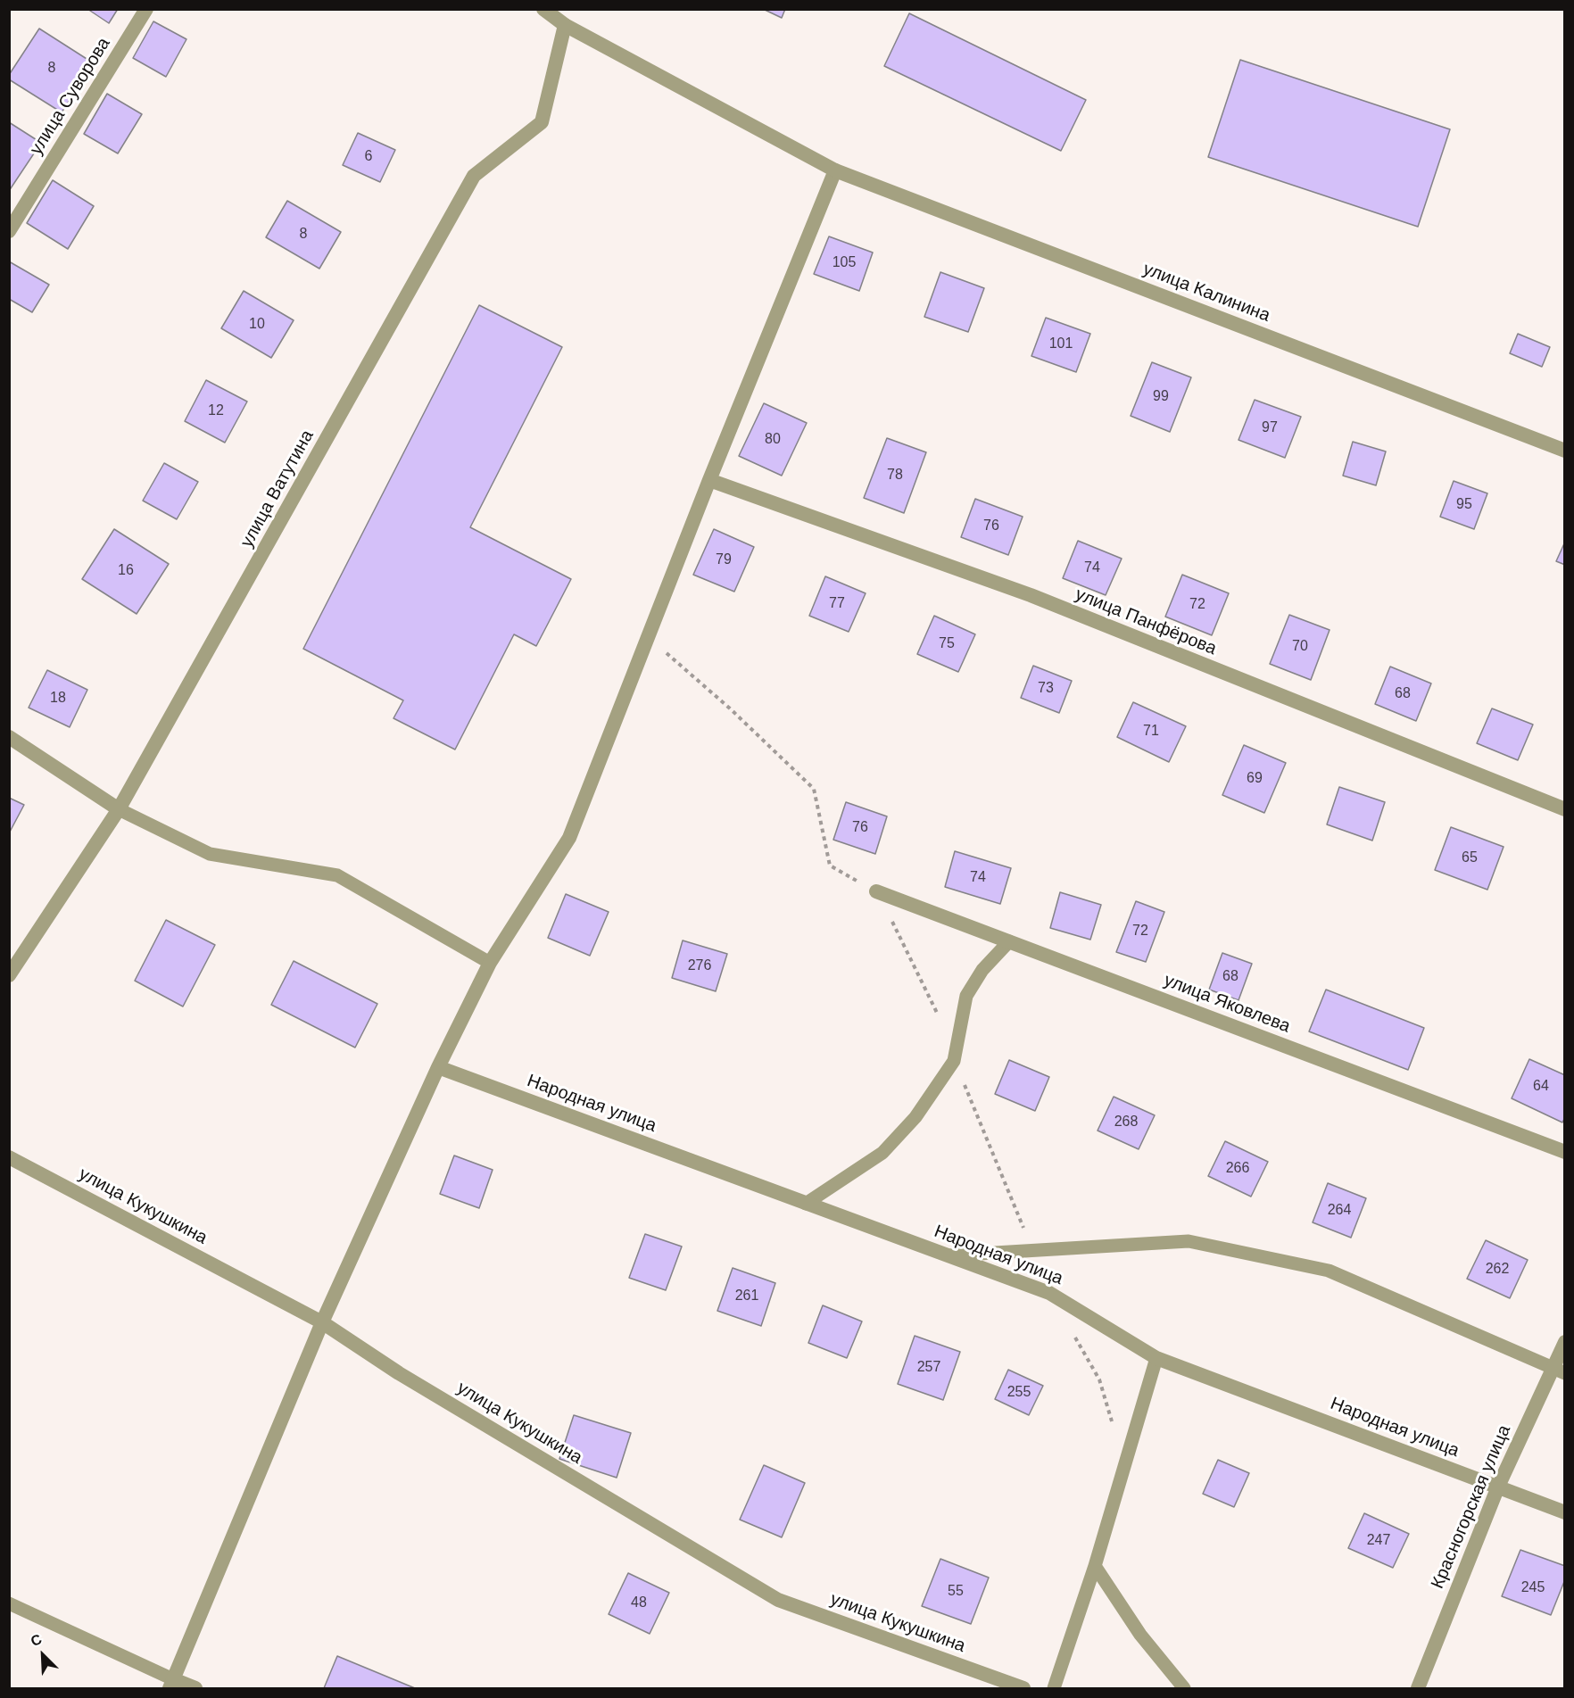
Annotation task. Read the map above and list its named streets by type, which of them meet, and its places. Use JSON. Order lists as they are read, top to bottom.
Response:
{
  "streets": {
    "street": [
      "улица Суворова",
      "улица Калинина",
      "улица Ватутина",
      "улица Панфёрова",
      "улица Яковлева",
      "Народная улица",
      "улица Кукушкина",
      "Красногорская улица"
    ]
  },
  "crossings": [
    ["улица Калинина", "улица Ватутина"],
    ["Народная улица", "Красногорская улица"]
  ],
  "house_numbers": [
    "8",
    "6",
    "8",
    "105",
    "10",
    "101",
    "99",
    "12",
    "97",
    "80",
    "78",
    "95",
    "76",
    "79",
    "74",
    "16",
    "77",
    "72",
    "75",
    "70",
    "73",
    "68",
    "18",
    "71",
    "69",
    "76",
    "65",
    "74",
    "72",
    "276",
    "68",
    "64",
    "268",
    "266",
    "264",
    "262",
    "261",
    "257",
    "255",
    "247",
    "245",
    "55",
    "48"
  ],
  "north": "top left"
}
